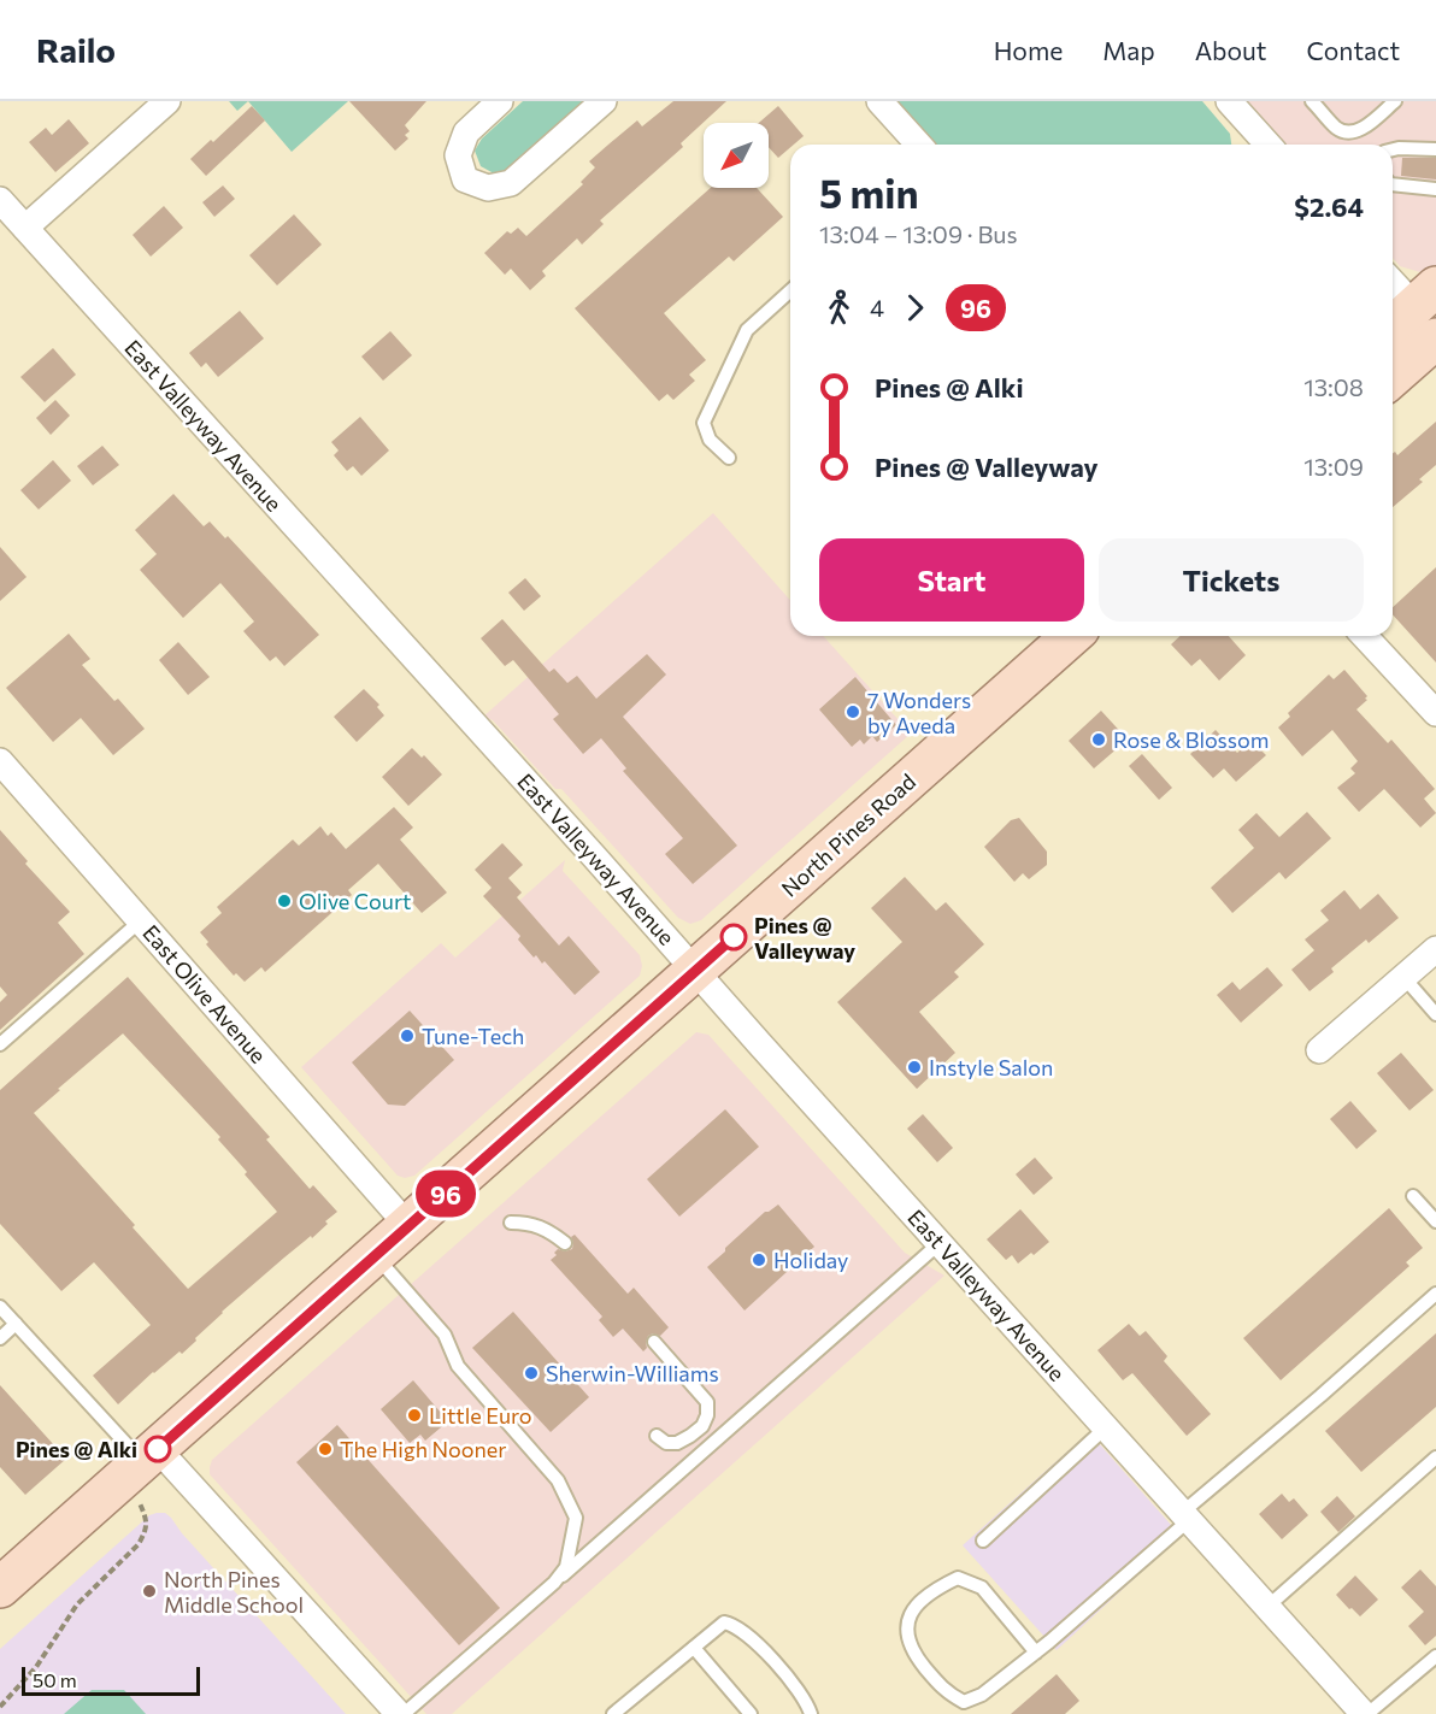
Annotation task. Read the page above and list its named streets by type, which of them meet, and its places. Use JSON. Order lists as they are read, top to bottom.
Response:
{
  "streets": {
    "main road": ["North Pines Road"],
    "street": ["East Valleyway Avenue", "East Olive Avenue"]
  },
  "crossings": [
    ["East Valleyway Avenue", "North Pines Road"],
    ["North Pines Road", "East Olive Avenue"]
  ],
  "places": [
    "7 Wonders by Aveda",
    "Rose & Blossom",
    "Olive Court",
    "Pines @ Valleyway",
    "Tune-Tech",
    "Instyle Salon",
    "Holiday",
    "Sherwin-Williams",
    "Little Euro",
    "Pines @ Alki",
    "The High Nooner",
    "North Pines Middle School"
  ],
  "lines": ["bus line 96"],
  "scale_bar": "50 m",
  "north": "bottom left",
  "page": {
    "header": "Railo",
    "nav": [
      "Home",
      "Map",
      "About",
      "Contact"
    ],
    "on_map": "96",
    "heading": ["5 min", "13:04 – 13:09 · Bus", "$2.64"],
    "legs": ["4", "96"],
    "list": [
      {
        "name": "Pines @ Alki",
        "value": "13:08"
      },
      {
        "name": "Pines @ Valleyway",
        "value": "13:09"
      }
    ],
    "buttons": ["Start", "Tickets"],
    "scale": "50 m"
  }
}
